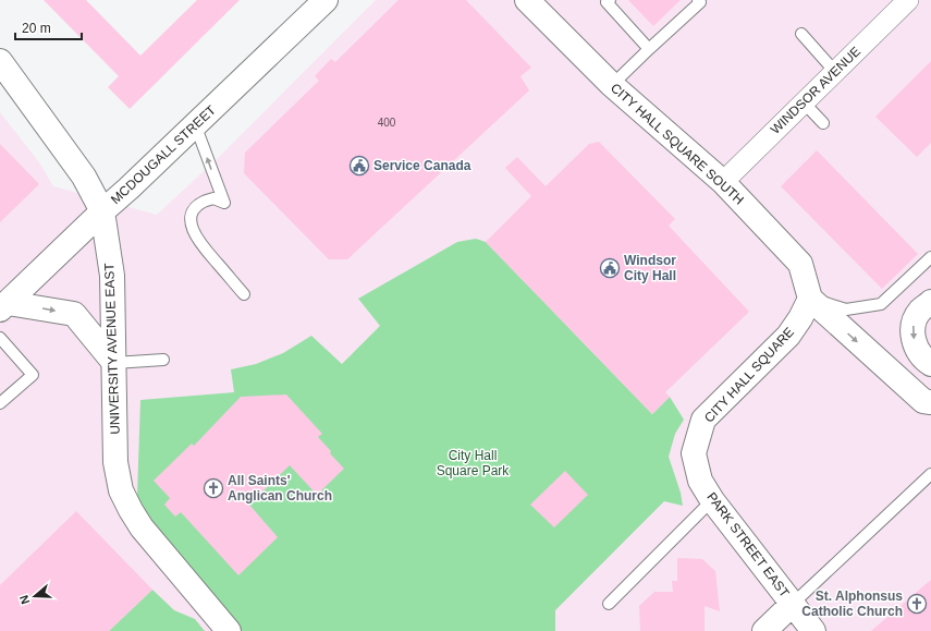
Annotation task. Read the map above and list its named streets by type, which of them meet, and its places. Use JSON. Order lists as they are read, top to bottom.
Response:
{
  "streets": {
    "street": [
      "WINDSOR AVENUE",
      "CITY HALL SQUARE SOUTH",
      "MCDOUGALL STREET",
      "UNIVERSITY AVENUE EAST",
      "CITY HALL SQUARE",
      "PARK STREET EAST"
    ]
  },
  "crossings": [
    ["WINDSOR AVENUE", "CITY HALL SQUARE SOUTH"],
    ["CITY HALL SQUARE SOUTH", "CITY HALL SQUARE"],
    ["MCDOUGALL STREET", "UNIVERSITY AVENUE EAST"],
    ["CITY HALL SQUARE", "PARK STREET EAST"]
  ],
  "parks": ["City Hall Square Park"],
  "places": {
    "public building": ["Service Canada", "Windsor City Hall"],
    "church": ["All Saints' Anglican Church", "St. Alphonsus Catholic Church"]
  },
  "house_numbers": ["400"],
  "scale_bar": "20 m",
  "north": "left"
}
